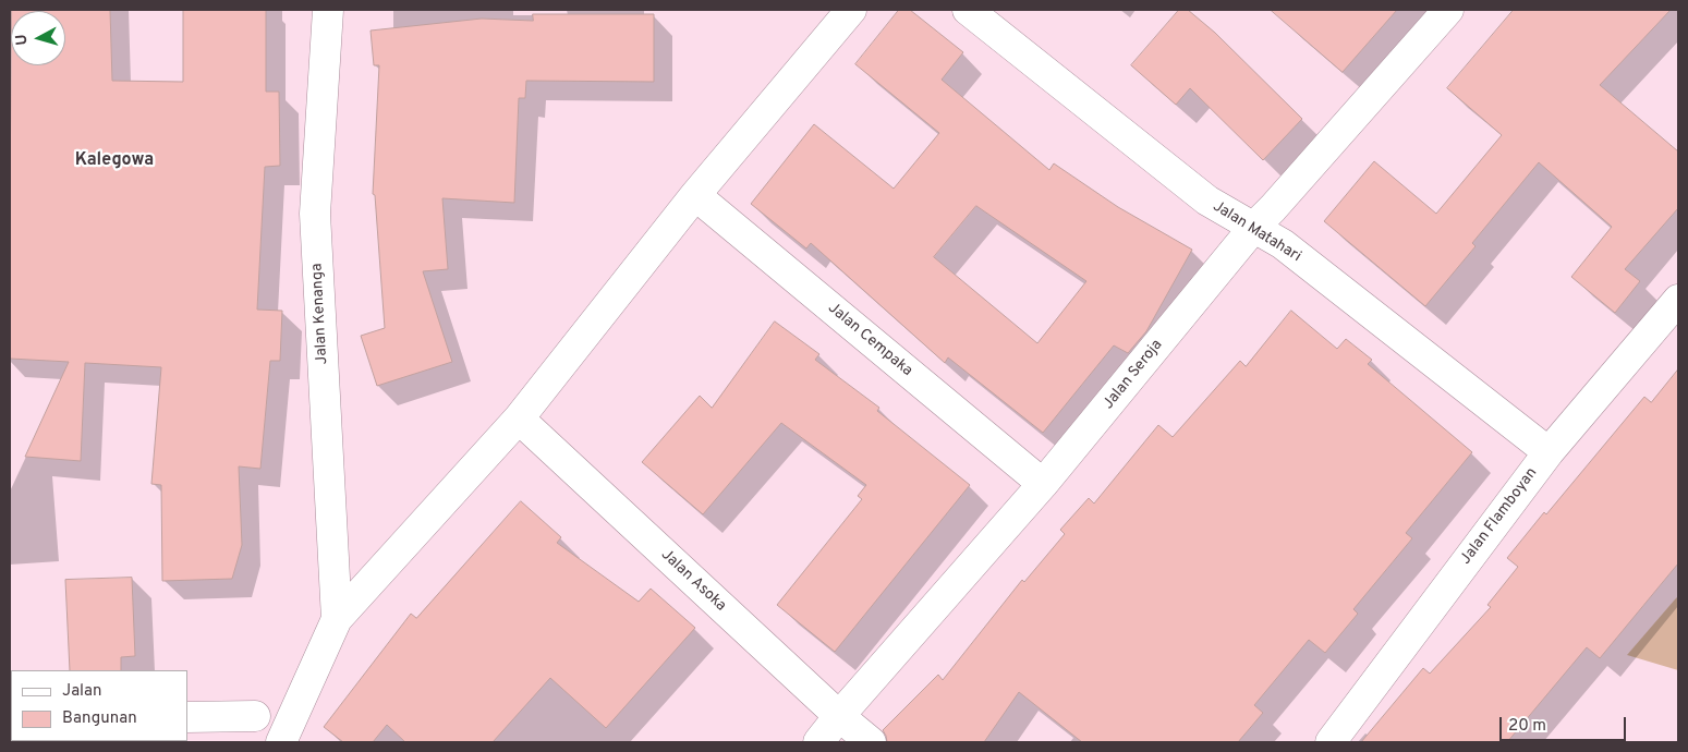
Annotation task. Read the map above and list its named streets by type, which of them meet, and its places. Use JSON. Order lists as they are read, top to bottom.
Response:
{
  "streets": {
    "street": [
      "Jalan Matahari",
      "Jalan Kenanga",
      "Jalan Cempaka",
      "Jalan Seroja",
      "Jalan Flamboyan",
      "Jalan Asoka"
    ]
  },
  "crossings": [
    ["Jalan Matahari", "Jalan Seroja"],
    ["Jalan Matahari", "Jalan Flamboyan"],
    ["Jalan Cempaka", "Jalan Seroja"],
    ["Jalan Seroja", "Jalan Asoka"]
  ],
  "districts": ["Kalegowa"],
  "legend": ["Jalan", "Bangunan"],
  "scale_bar": "20 m",
  "north": "left"
}
